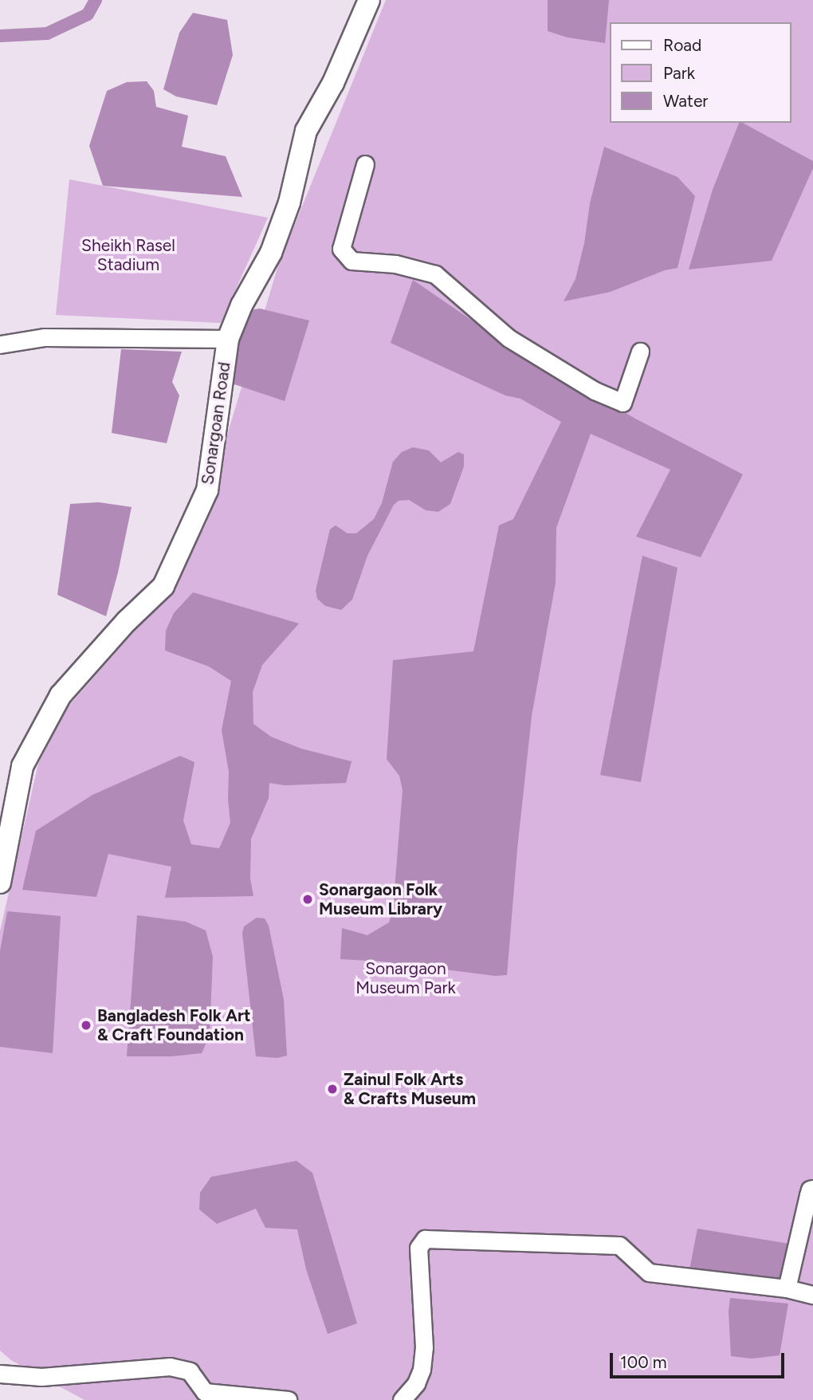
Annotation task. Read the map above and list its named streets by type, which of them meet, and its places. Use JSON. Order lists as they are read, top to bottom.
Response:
{
  "streets": {
    "main road": ["Sonargoan Road"]
  },
  "parks": ["Sheikh Rasel Stadium", "Sonargaon Museum Park"],
  "places": ["Sonargaon Folk Museum Library", "Bangladesh Folk Art & Craft Foundation", "Zainul Folk Arts & Crafts Museum"],
  "legend": ["Road", "Park", "Water"],
  "scale_bar": "100 m"
}
